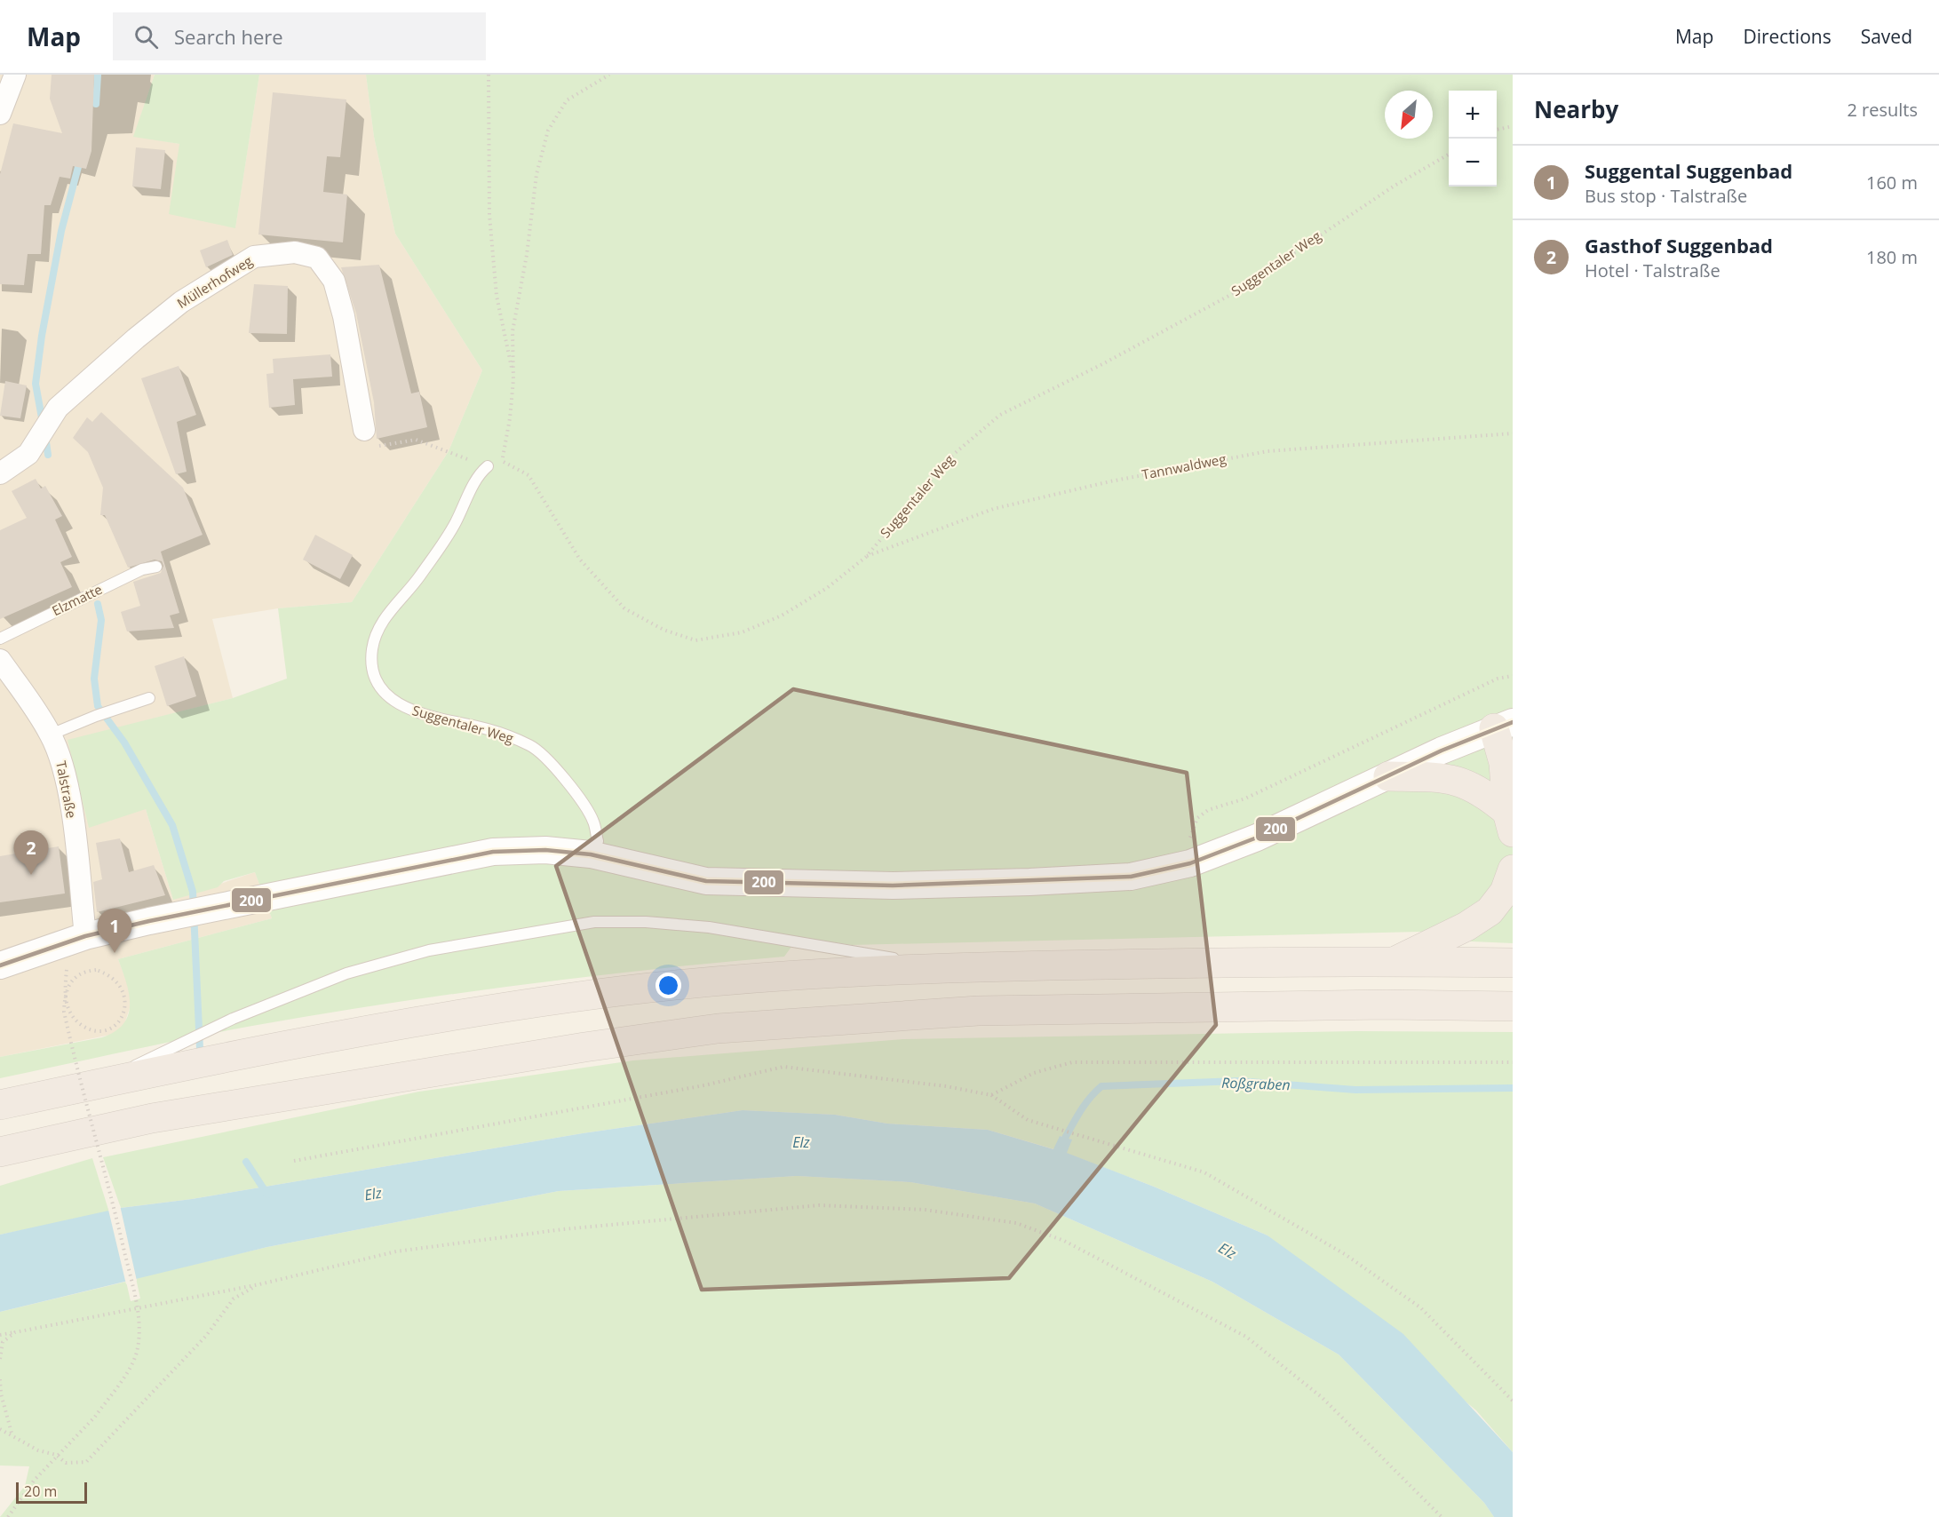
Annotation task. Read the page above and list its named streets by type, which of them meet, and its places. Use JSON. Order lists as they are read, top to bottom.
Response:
{
  "streets": {
    "street": ["Müllerhofweg", "Talstraße"],
    "lane": ["Suggentaler Weg", "Elzmatte"],
    "path": ["Tannwaldweg"]
  },
  "crossings": [
    ["Suggentaler Weg", "Tannwaldweg"]
  ],
  "water": ["Roßgraben", "Elz"],
  "lines": ["transit line 200"],
  "scale_bar": "20 m",
  "north": "bottom left",
  "page": {
    "header": "Map",
    "search": "Search here",
    "nav": ["Map", "Directions", "Saved"],
    "heading": ["Nearby", "2 results"],
    "map_buttons": ["+", "−"],
    "list": [
      {
        "mark": "1",
        "name": "Suggental Suggenbad",
        "note": "Bus stop · Talstraße",
        "value": "160 m"
      },
      {
        "mark": "2",
        "name": "Gasthof Suggenbad",
        "note": "Hotel · Talstraße",
        "value": "180 m"
      }
    ],
    "pins": ["2", "1"],
    "scale": "20 m"
  }
}
